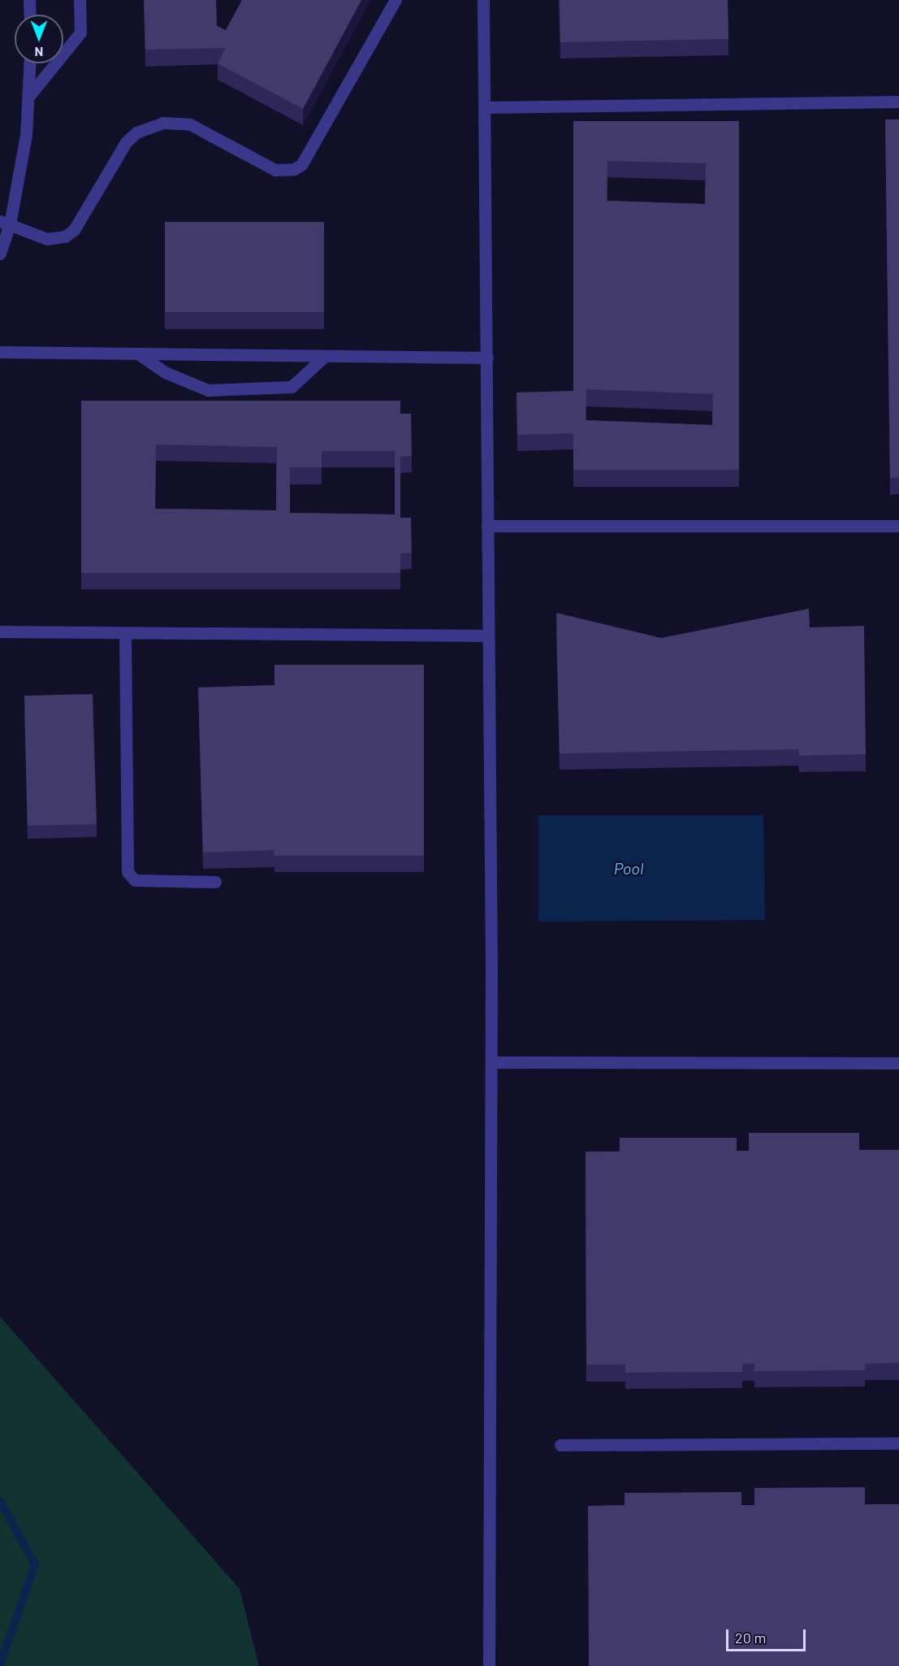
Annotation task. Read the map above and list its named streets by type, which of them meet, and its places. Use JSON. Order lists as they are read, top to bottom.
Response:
{
  "water": ["Pool"],
  "scale_bar": "20 m",
  "north": "bottom"
}
